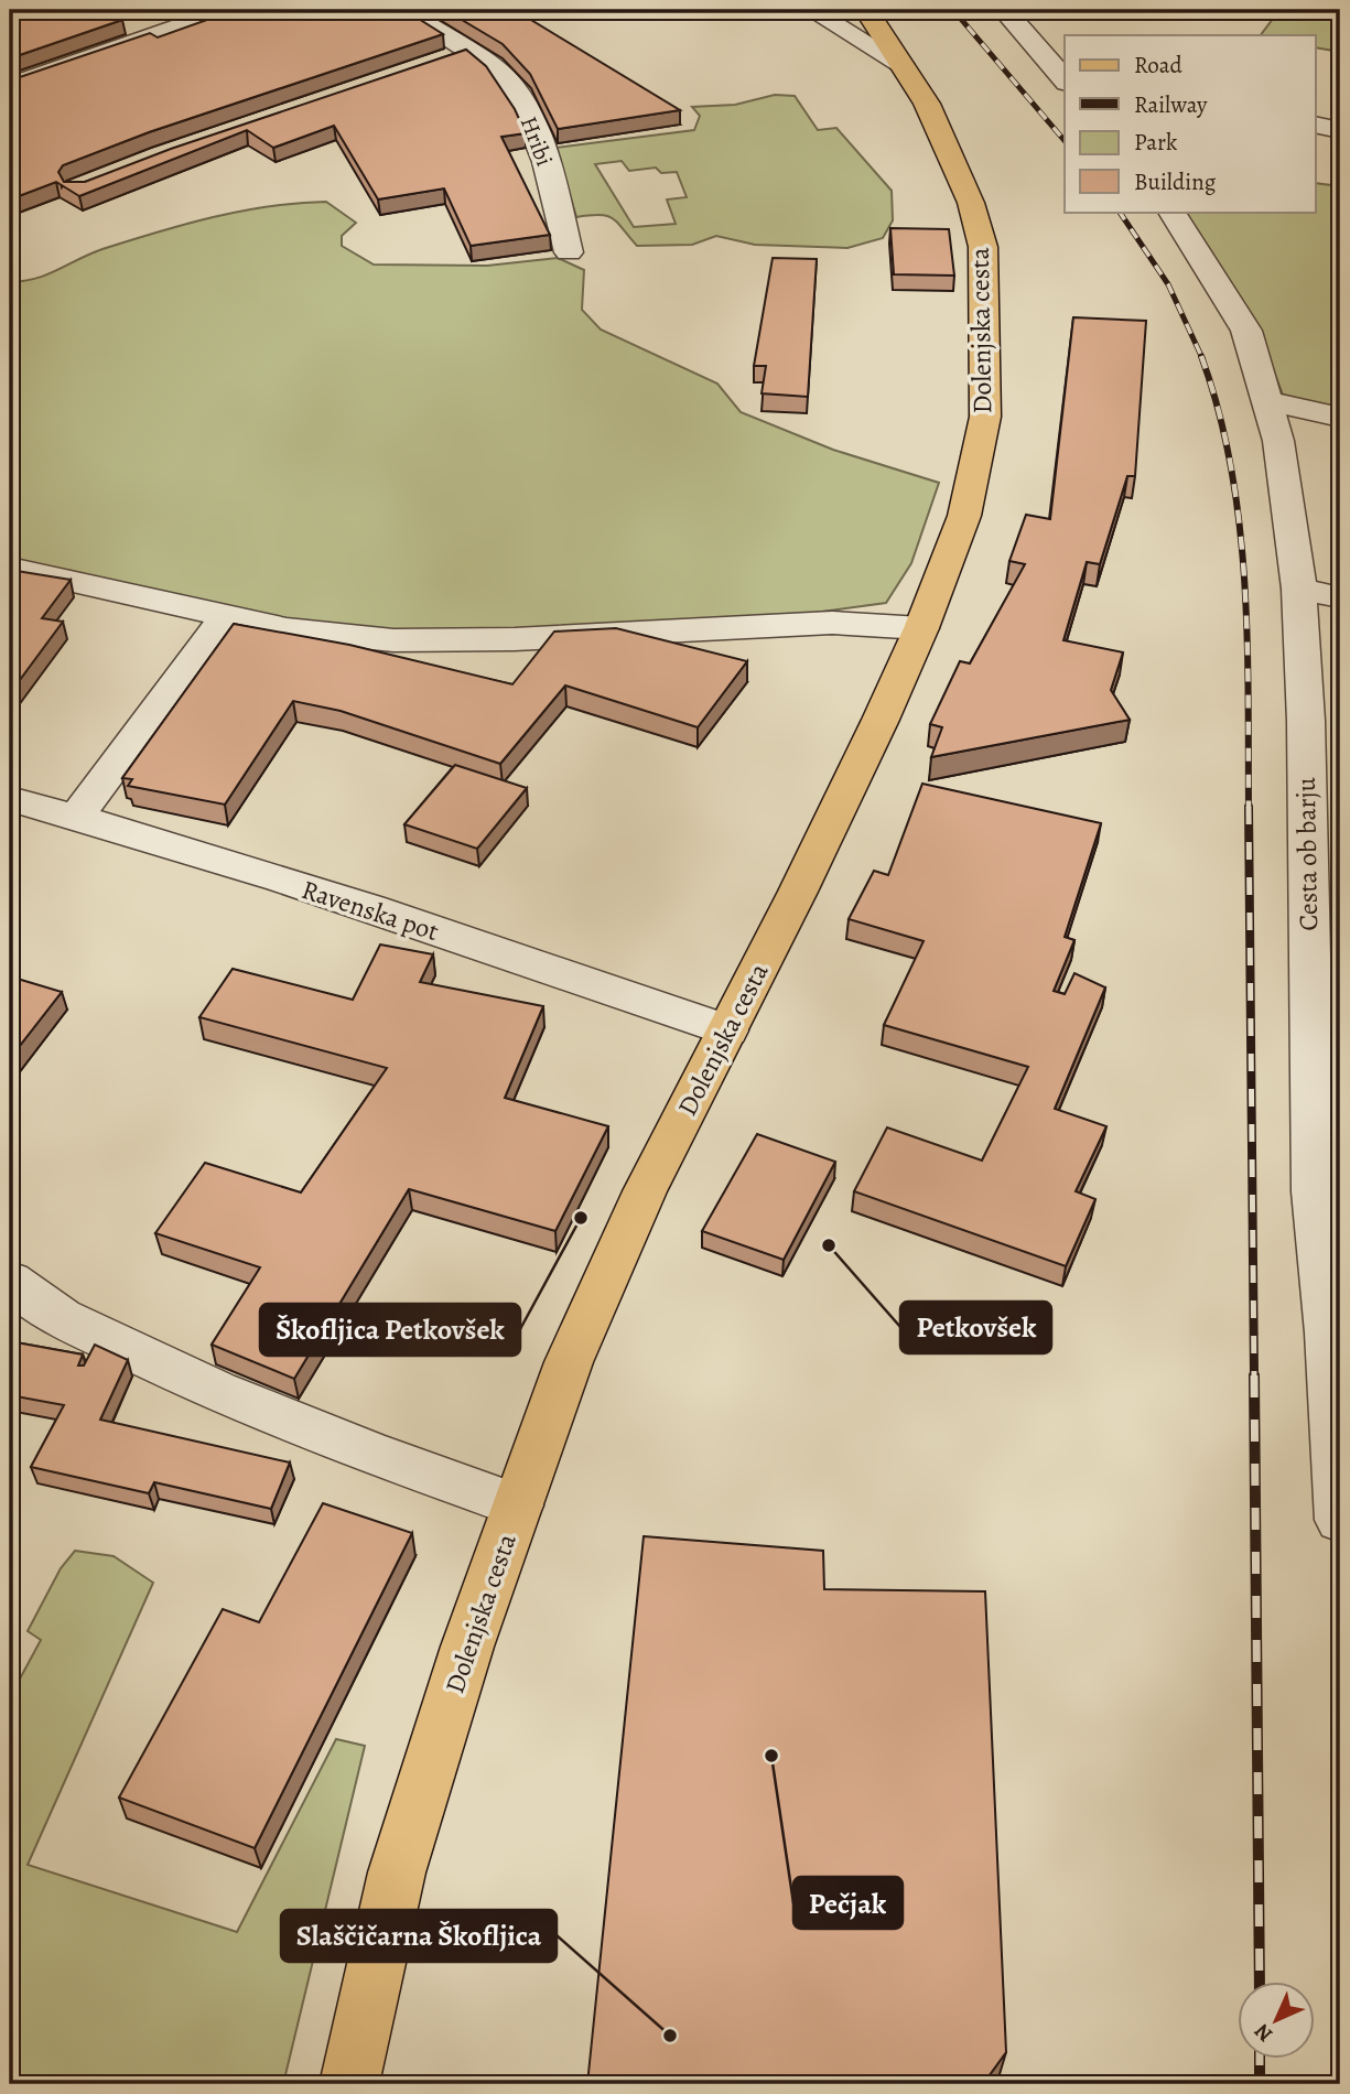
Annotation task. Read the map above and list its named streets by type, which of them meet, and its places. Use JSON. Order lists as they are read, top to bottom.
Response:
{
  "streets": {
    "main road": ["Dolenjska cesta"],
    "street": ["Hribi", "Cesta ob barju", "Ravenska pot"]
  },
  "crossings": [
    ["Dolenjska cesta", "Ravenska pot"]
  ],
  "places": [
    "Škofljica Petkovšek",
    "Petkovšek",
    "Pečjak",
    "Slaščičarna Škofljica"
  ],
  "legend": [
    "Road",
    "Railway",
    "Park",
    "Building"
  ],
  "north": "bottom left"
}
